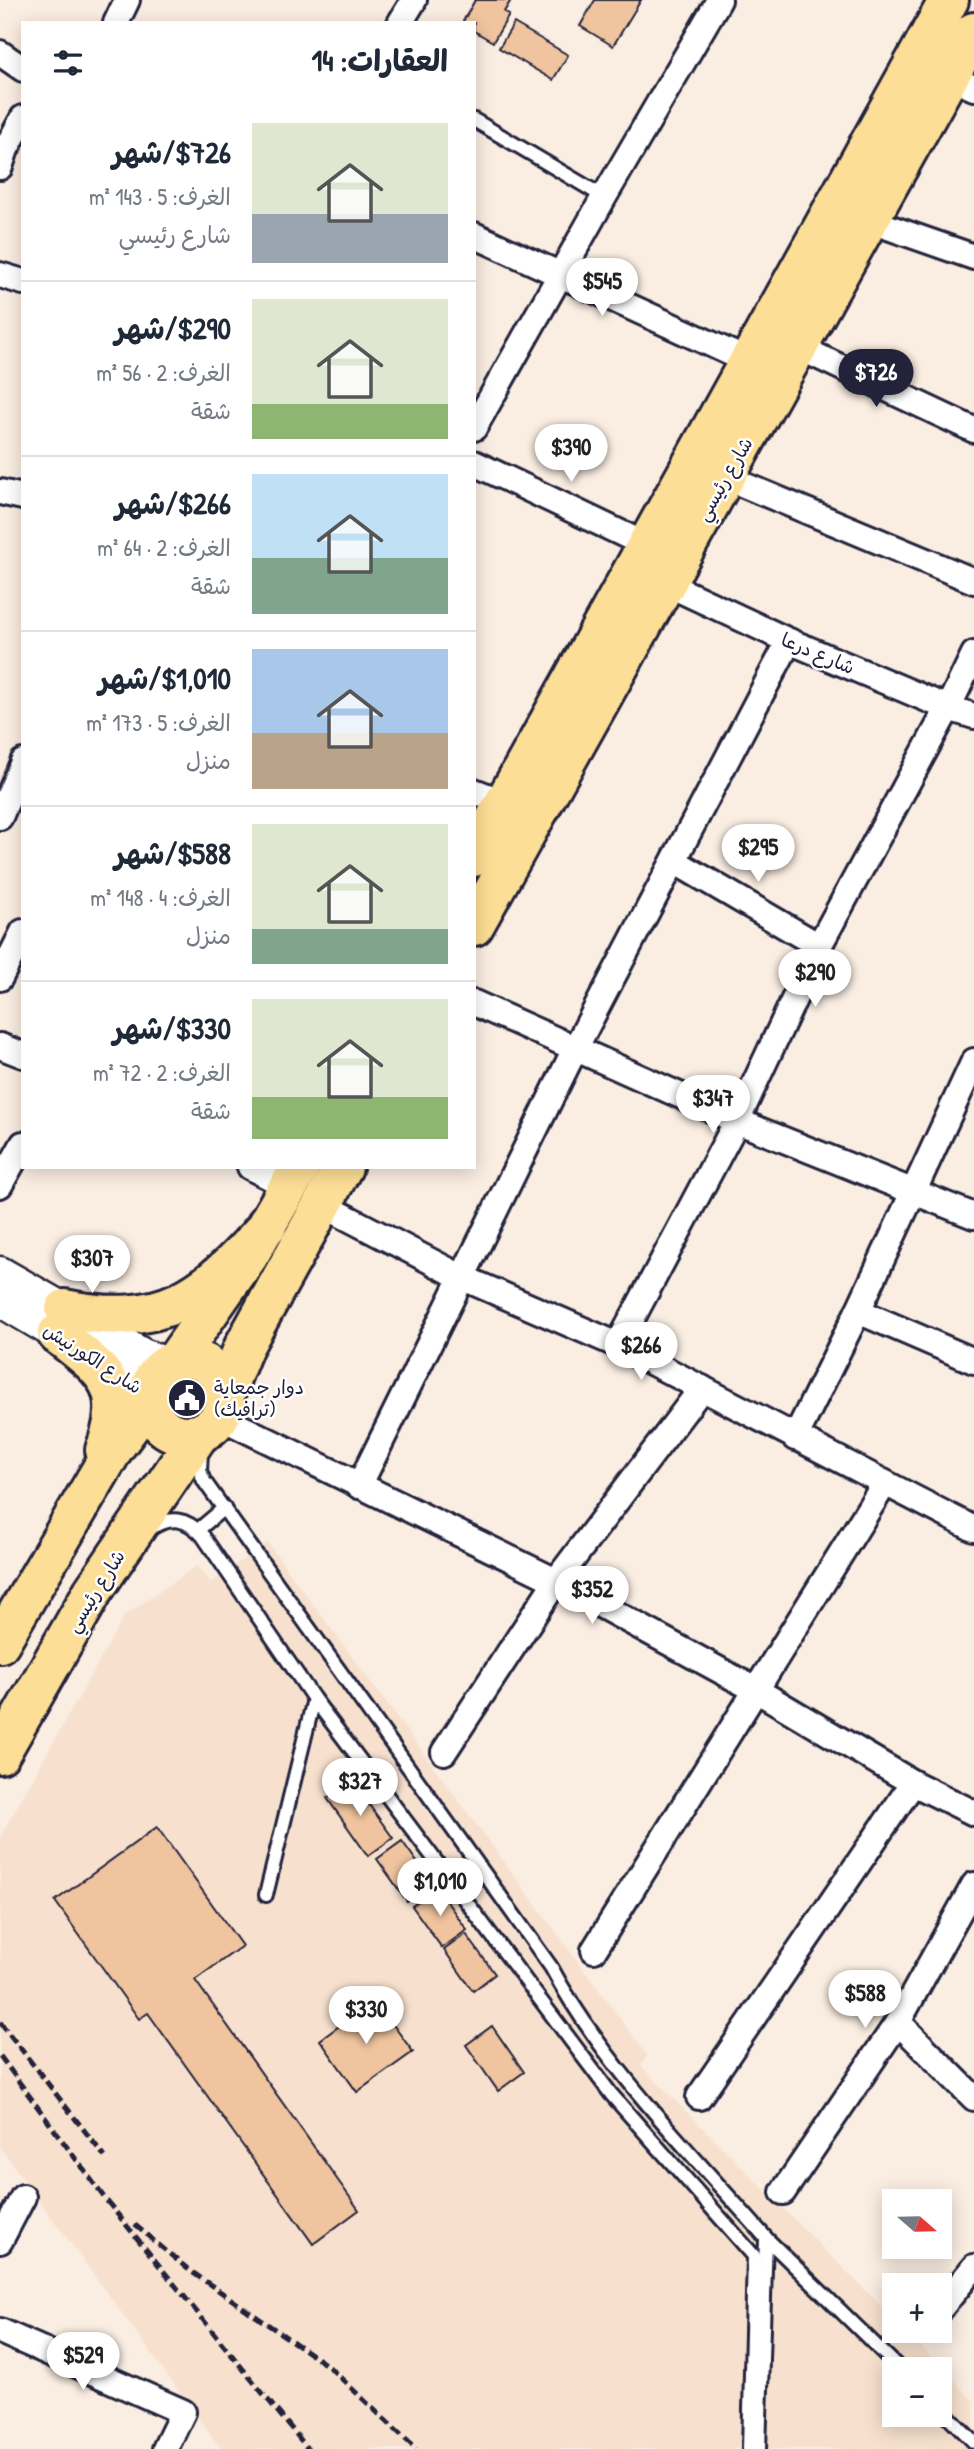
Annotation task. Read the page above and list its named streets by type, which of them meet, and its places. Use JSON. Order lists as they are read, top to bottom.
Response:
{
  "streets": {
    "highway": ["شارع رئيسي"],
    "street": ["شارع درعا", "شارع الكورنيش"]
  },
  "crossings": [
    ["شارع رئيسي", "شارع درعا"],
    ["شارع رئيسي", "شارع الكورنيش"]
  ],
  "places": {
    "public building": ["دوار جمعاية (ترافيك)"]
  },
  "north": "right",
  "page": {
    "heading": "العقارات: 14",
    "list": [
      {
        "name": "$726/شهر",
        "note": "الغرف: 5 · 143 m² · شارع رئيسي"
      },
      {
        "name": "$290/شهر",
        "note": "الغرف: 2 · 56 m² · شقة"
      },
      {
        "name": "$266/شهر",
        "note": "الغرف: 2 · 64 m² · شقة"
      },
      {
        "name": "$1,010/شهر",
        "note": "الغرف: 5 · 173 m² · منزل"
      },
      {
        "name": "$588/شهر",
        "note": "الغرف: 4 · 148 m² · منزل"
      },
      {
        "name": "$330/شهر",
        "note": "الغرف: 2 · 72 m² · شقة"
      }
    ],
    "price": [
      "$545",
      "$726",
      "$390",
      "$295",
      "$290",
      "$347",
      "$307",
      "$266",
      "$352",
      "$327",
      "$1,010",
      "$588",
      "$330",
      "$529"
    ],
    "map_buttons": ["+", "−"]
  }
}
